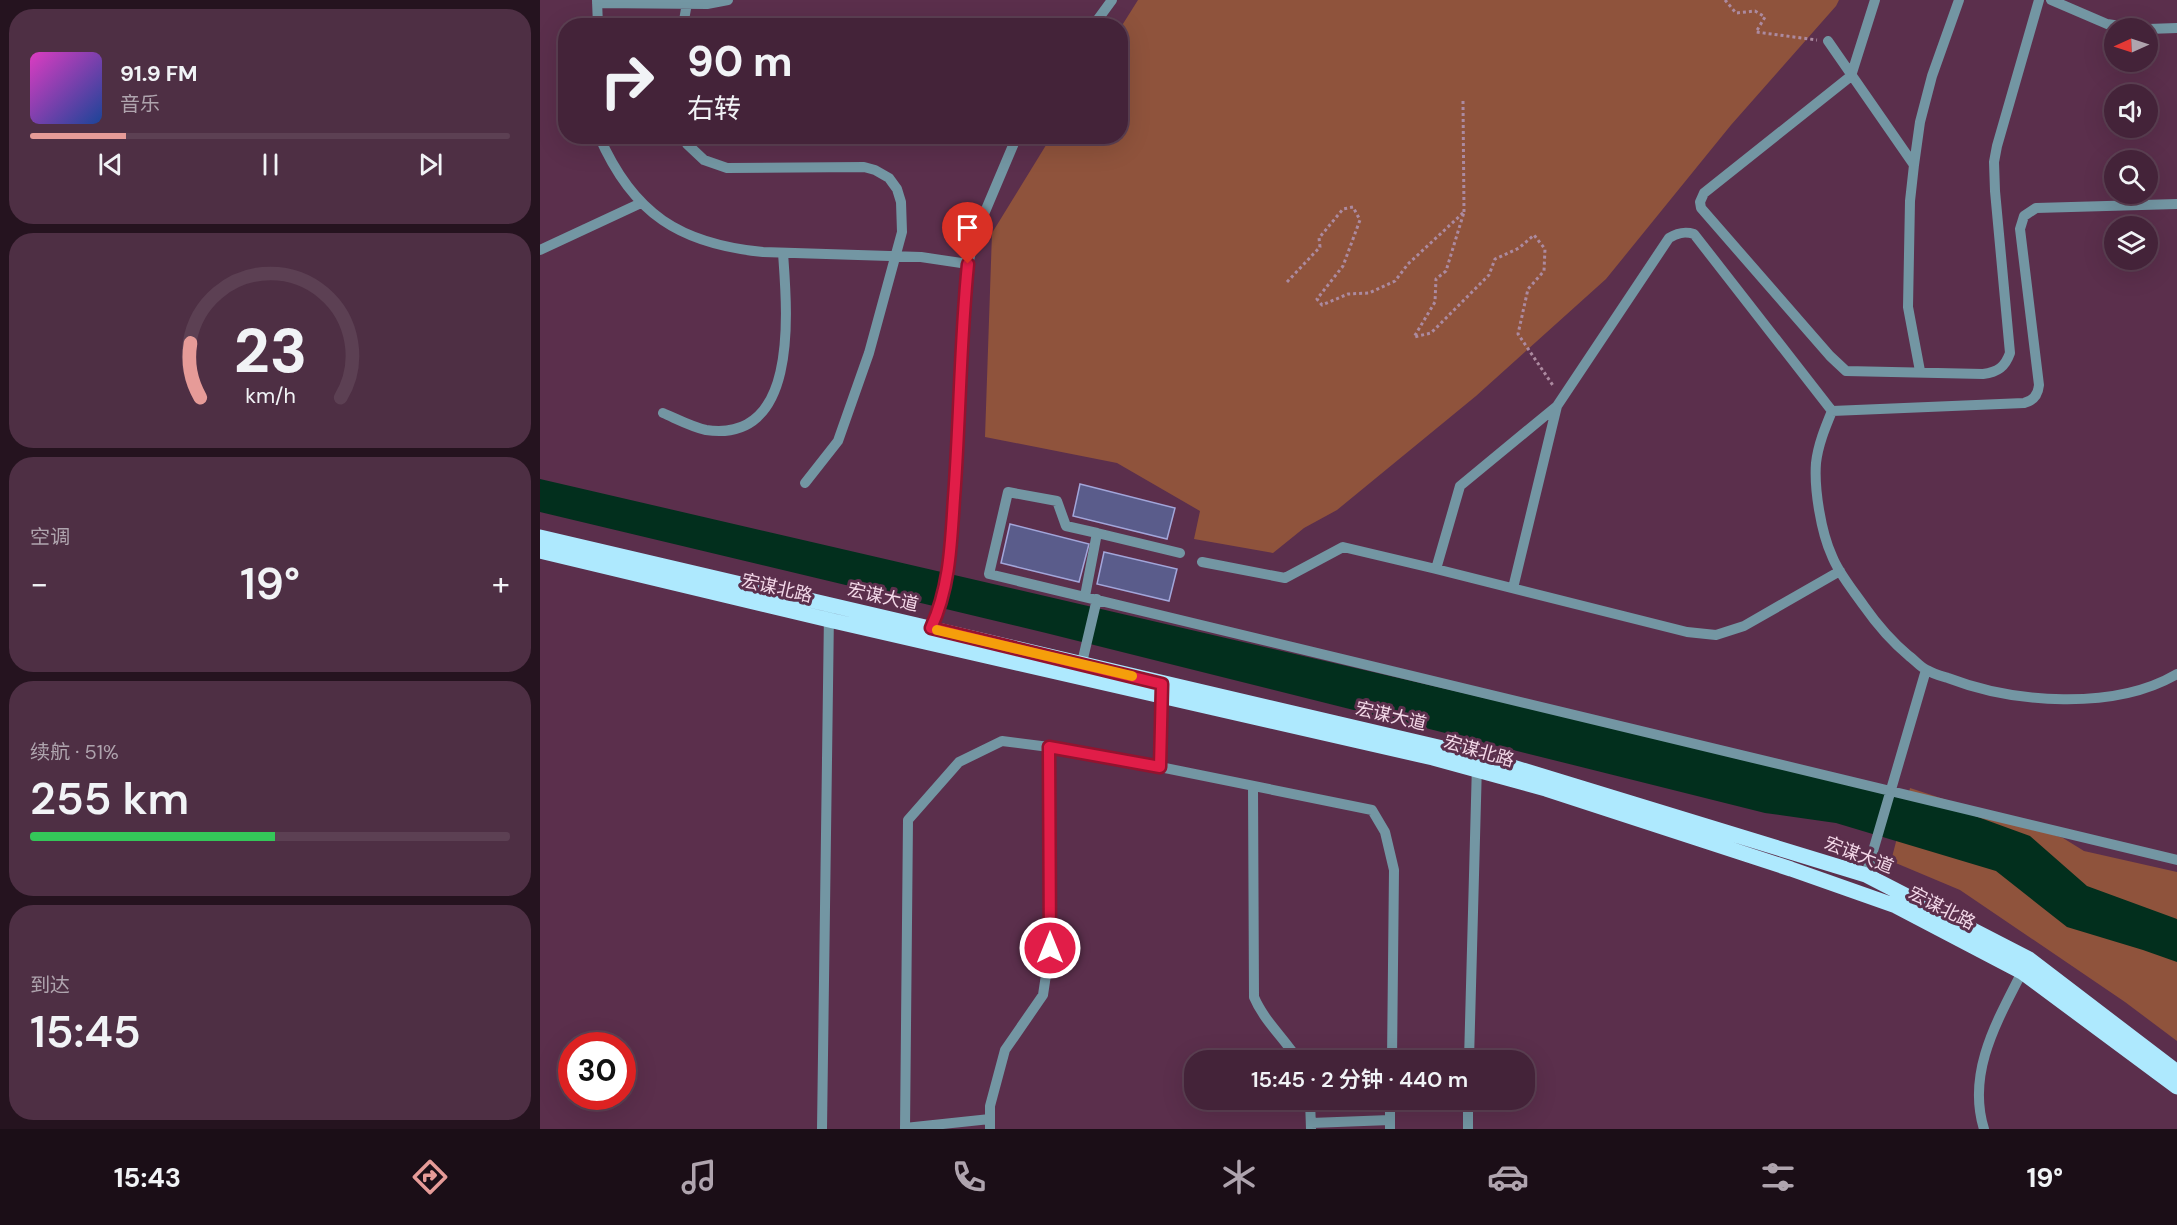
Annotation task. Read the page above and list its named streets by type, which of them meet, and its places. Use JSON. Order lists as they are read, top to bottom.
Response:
{
  "streets": {
    "main road": ["宏谋北路", "宏谋大道"]
  },
  "crossings": [
    ["宏谋北路", "宏谋大道"]
  ],
  "north": "left",
  "page": {
    "turn": ["90 m", "右转"],
    "song": ["91.9 FM", "音乐"],
    "tile": [
      "空调",
      ["续航 · 51%", "255 km"],
      ["到达", "15:45"]
    ],
    "heat": ["−", "19°", "+"],
    "limit": "30",
    "trip": "15:45 · 2 分钟 · 440 m",
    "tabs": ["15:43", "19°"],
    "gauge": ["23", "km/h"]
  }
}
